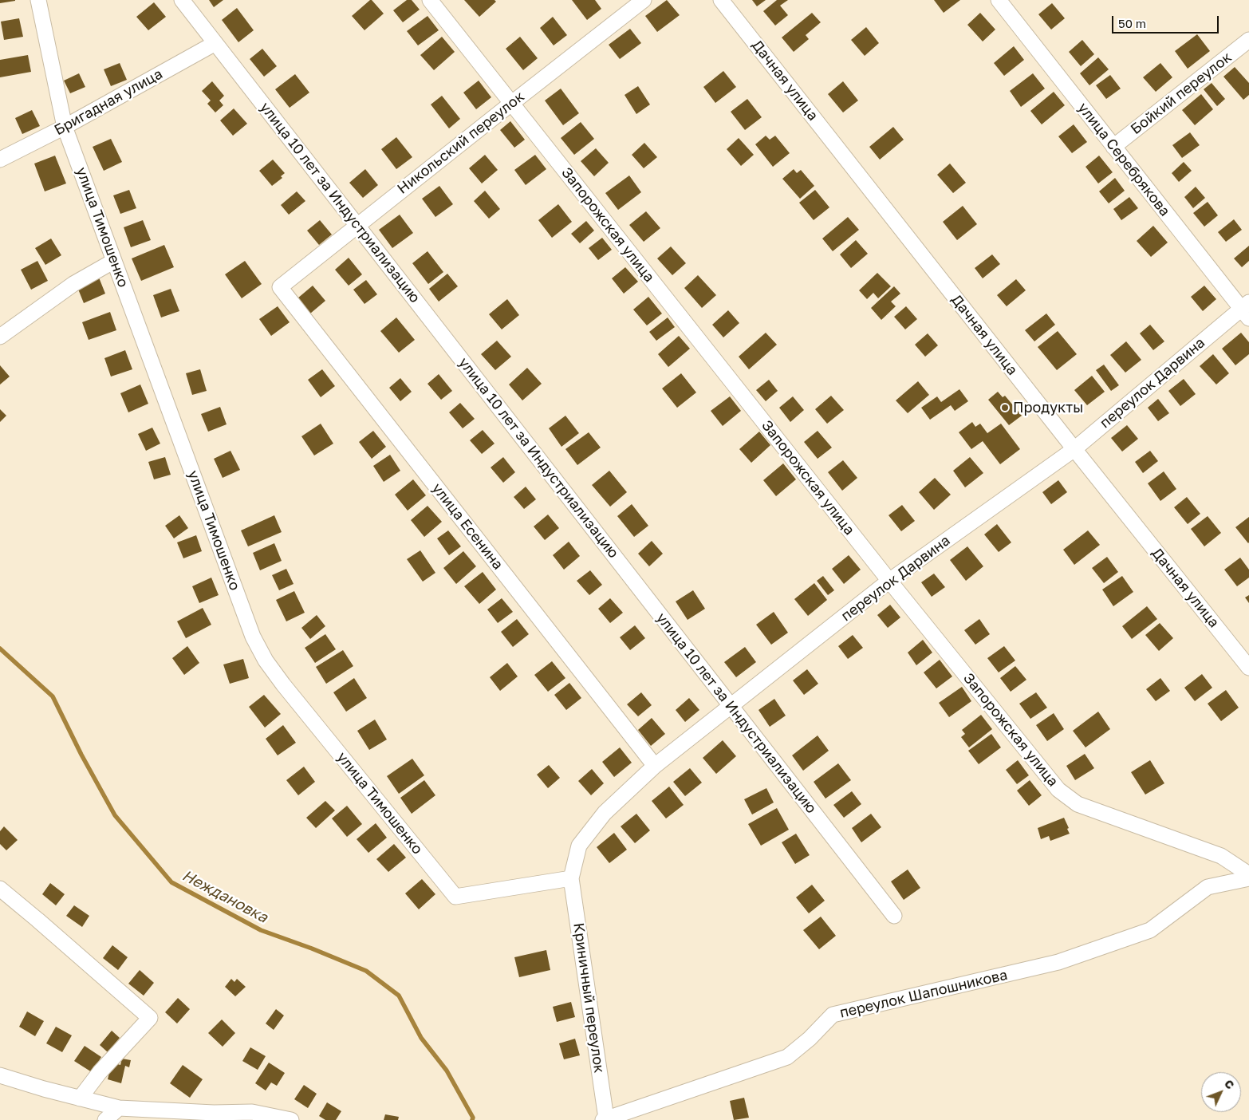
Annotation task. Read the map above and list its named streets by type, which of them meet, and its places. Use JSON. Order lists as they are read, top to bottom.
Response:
{
  "streets": {
    "street": [
      "Дачная улица",
      "Бойкий переулок",
      "Бригадная улица",
      "Никольский переулок",
      "улица Серебрякова",
      "улица 10 лет за Индустриализацию",
      "Запорожская улица",
      "улица Тимошенко",
      "переулок Дарвина",
      "улица Есенина",
      "переулок Шапошникова",
      "Криничный переулок"
    ]
  },
  "crossings": [
    ["Дачная улица", "переулок Дарвина"],
    ["Бойкий переулок", "улица Серебрякова"],
    ["Бригадная улица", "улица 10 лет за Индустриализацию"],
    ["Бригадная улица", "улица Тимошенко"],
    ["Никольский переулок", "улица 10 лет за Индустриализацию"],
    ["Никольский переулок", "Запорожская улица"],
    ["Никольский переулок", "улица Есенина"],
    ["улица Серебрякова", "переулок Дарвина"],
    ["улица 10 лет за Индустриализацию", "переулок Дарвина"],
    ["Запорожская улица", "переулок Дарвина"],
    ["улица Тимошенко", "переулок Дарвина"],
    ["улица Тимошенко", "Криничный переулок"],
    ["переулок Дарвина", "улица Есенина"],
    ["переулок Дарвина", "Криничный переулок"],
    ["переулок Шапошникова", "Криничный переулок"]
  ],
  "water": ["Неждановка"],
  "places": ["Продукты"],
  "scale_bar": "50 m",
  "north": "top right"
}
